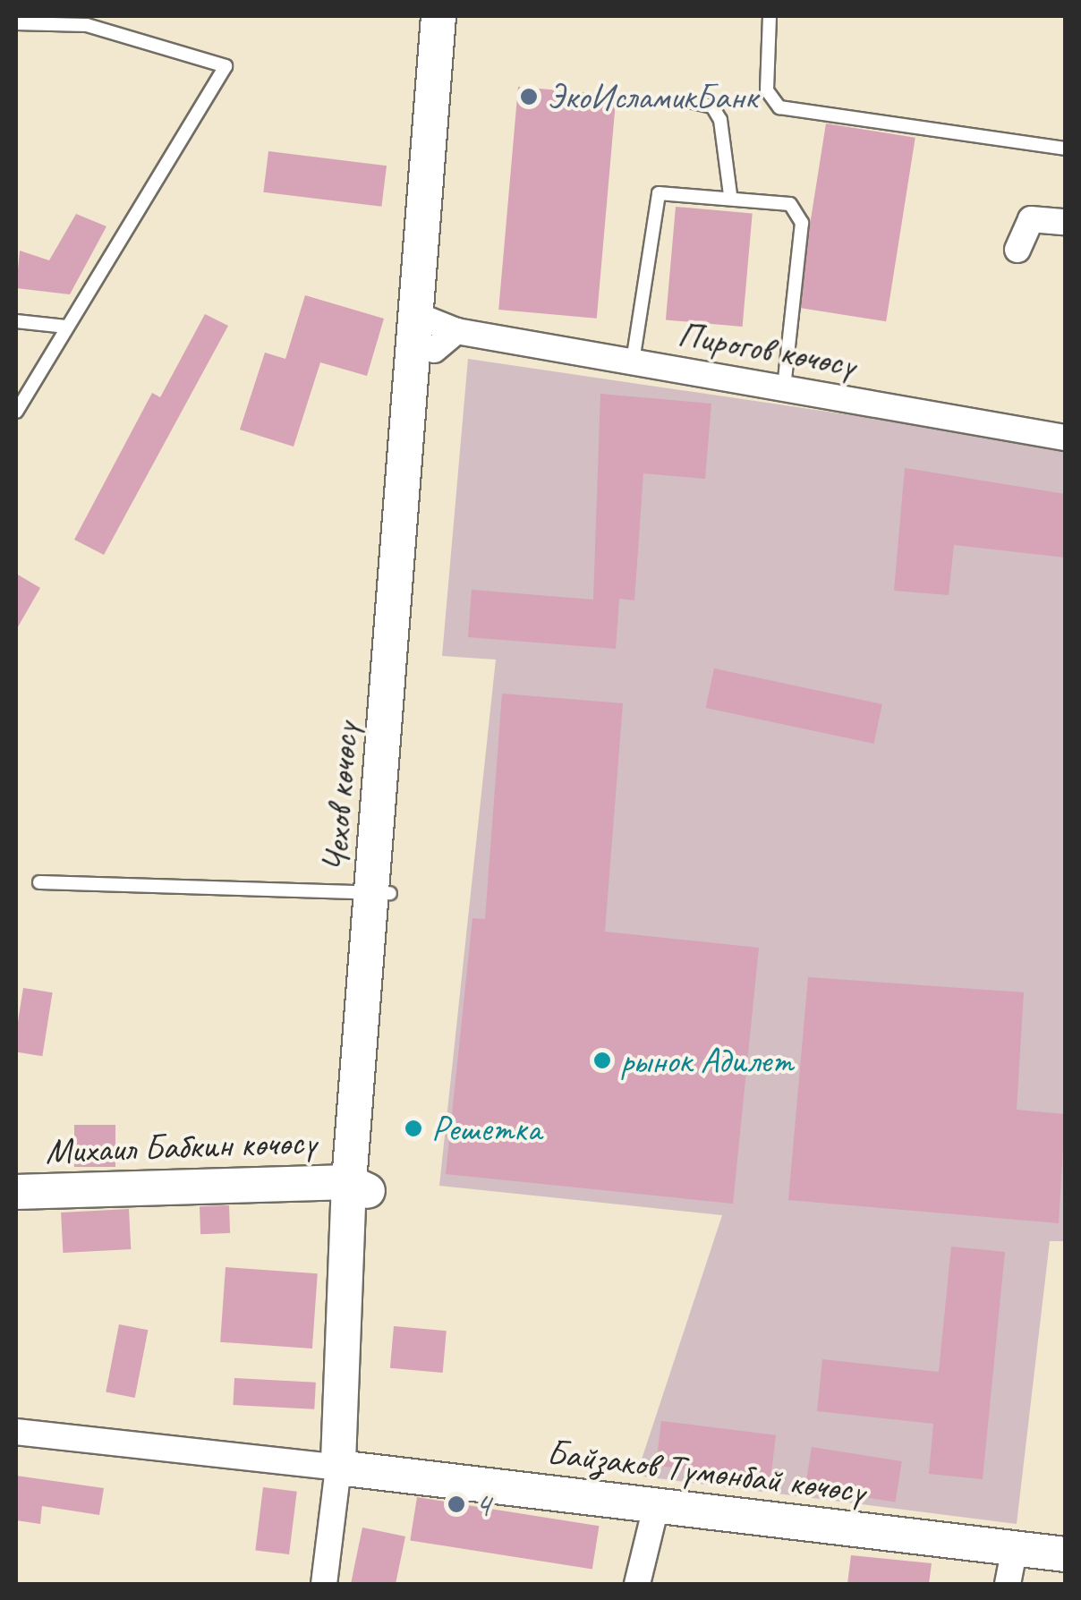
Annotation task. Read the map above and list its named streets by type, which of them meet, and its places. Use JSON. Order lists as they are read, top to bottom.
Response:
{
  "streets": {
    "street": [
      "Пирогов көчөсү",
      "Чехов көчөсү",
      "Михаил Бабкин көчөсү",
      "Байзаков Түмөнбай көчөсү"
    ]
  },
  "crossings": [
    ["Пирогов көчөсү", "Чехов көчөсү"],
    ["Чехов көчөсү", "Михаил Бабкин көчөсү"],
    ["Чехов көчөсү", "Байзаков Түмөнбай көчөсү"]
  ],
  "places": [
    "ЭкоИсламикБанк",
    "рынок Адилет",
    "Решетка",
    "4"
  ]
}
